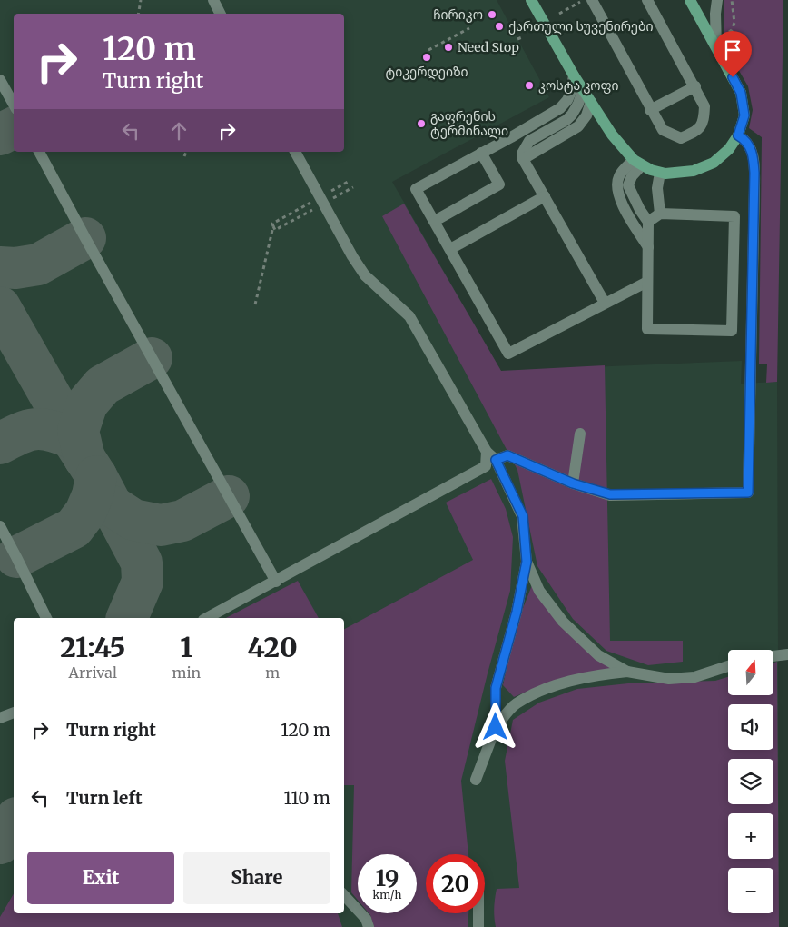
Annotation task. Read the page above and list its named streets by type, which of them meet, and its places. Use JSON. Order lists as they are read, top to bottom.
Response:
{
  "places": [
    "ჩირიკო",
    "ქართული სუვენირები",
    "Need Stop",
    "ტიკერდეიზი",
    "კოსტა კოფი",
    "გაფრენის ტერმინალი"
  ],
  "north": "top",
  "page": {
    "turn": ["120 m", "Turn right"],
    "eta": [
      "21:45",
      "Arrival",
      "1",
      "min",
      "420",
      "m"
    ],
    "map_buttons": ["+", "−"],
    "list": [
      {
        "name": "Turn right",
        "value": "120 m"
      },
      {
        "name": "Turn left",
        "value": "110 m"
      }
    ],
    "buttons": ["Exit", "Share"],
    "speed": "19 km/h",
    "limit": "20"
  }
}
